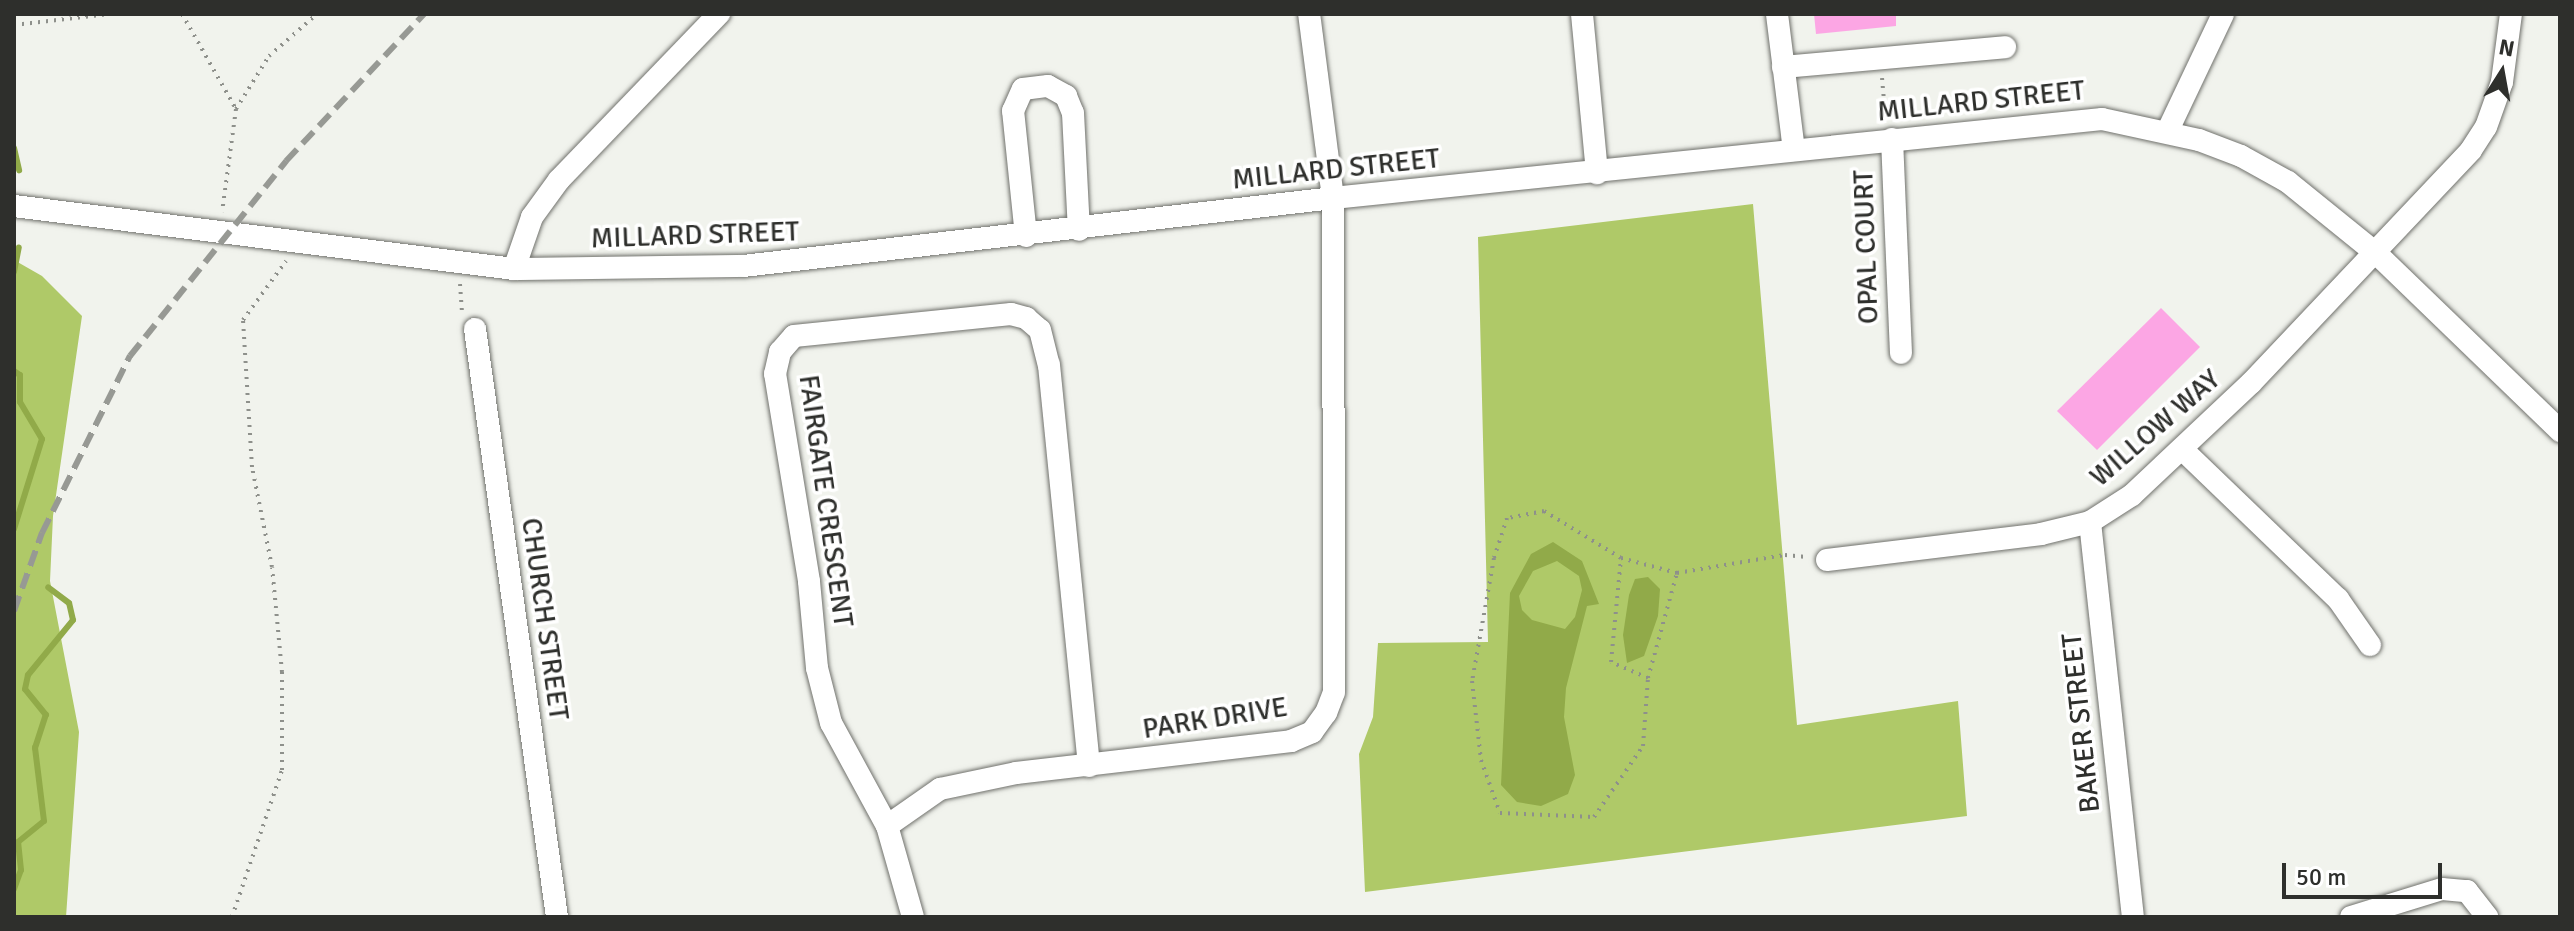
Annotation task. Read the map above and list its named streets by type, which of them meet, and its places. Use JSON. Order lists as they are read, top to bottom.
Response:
{
  "streets": {
    "street": [
      "MILLARD STREET",
      "OPAL COURT",
      "WILLOW WAY",
      "FAIRGATE CRESCENT",
      "CHURCH STREET",
      "PARK DRIVE",
      "BAKER STREET"
    ]
  },
  "crossings": [
    ["MILLARD STREET", "OPAL COURT"],
    ["MILLARD STREET", "WILLOW WAY"],
    ["MILLARD STREET", "PARK DRIVE"],
    ["WILLOW WAY", "BAKER STREET"],
    ["FAIRGATE CRESCENT", "PARK DRIVE"]
  ],
  "scale_bar": "50 m",
  "north": "top"
}
